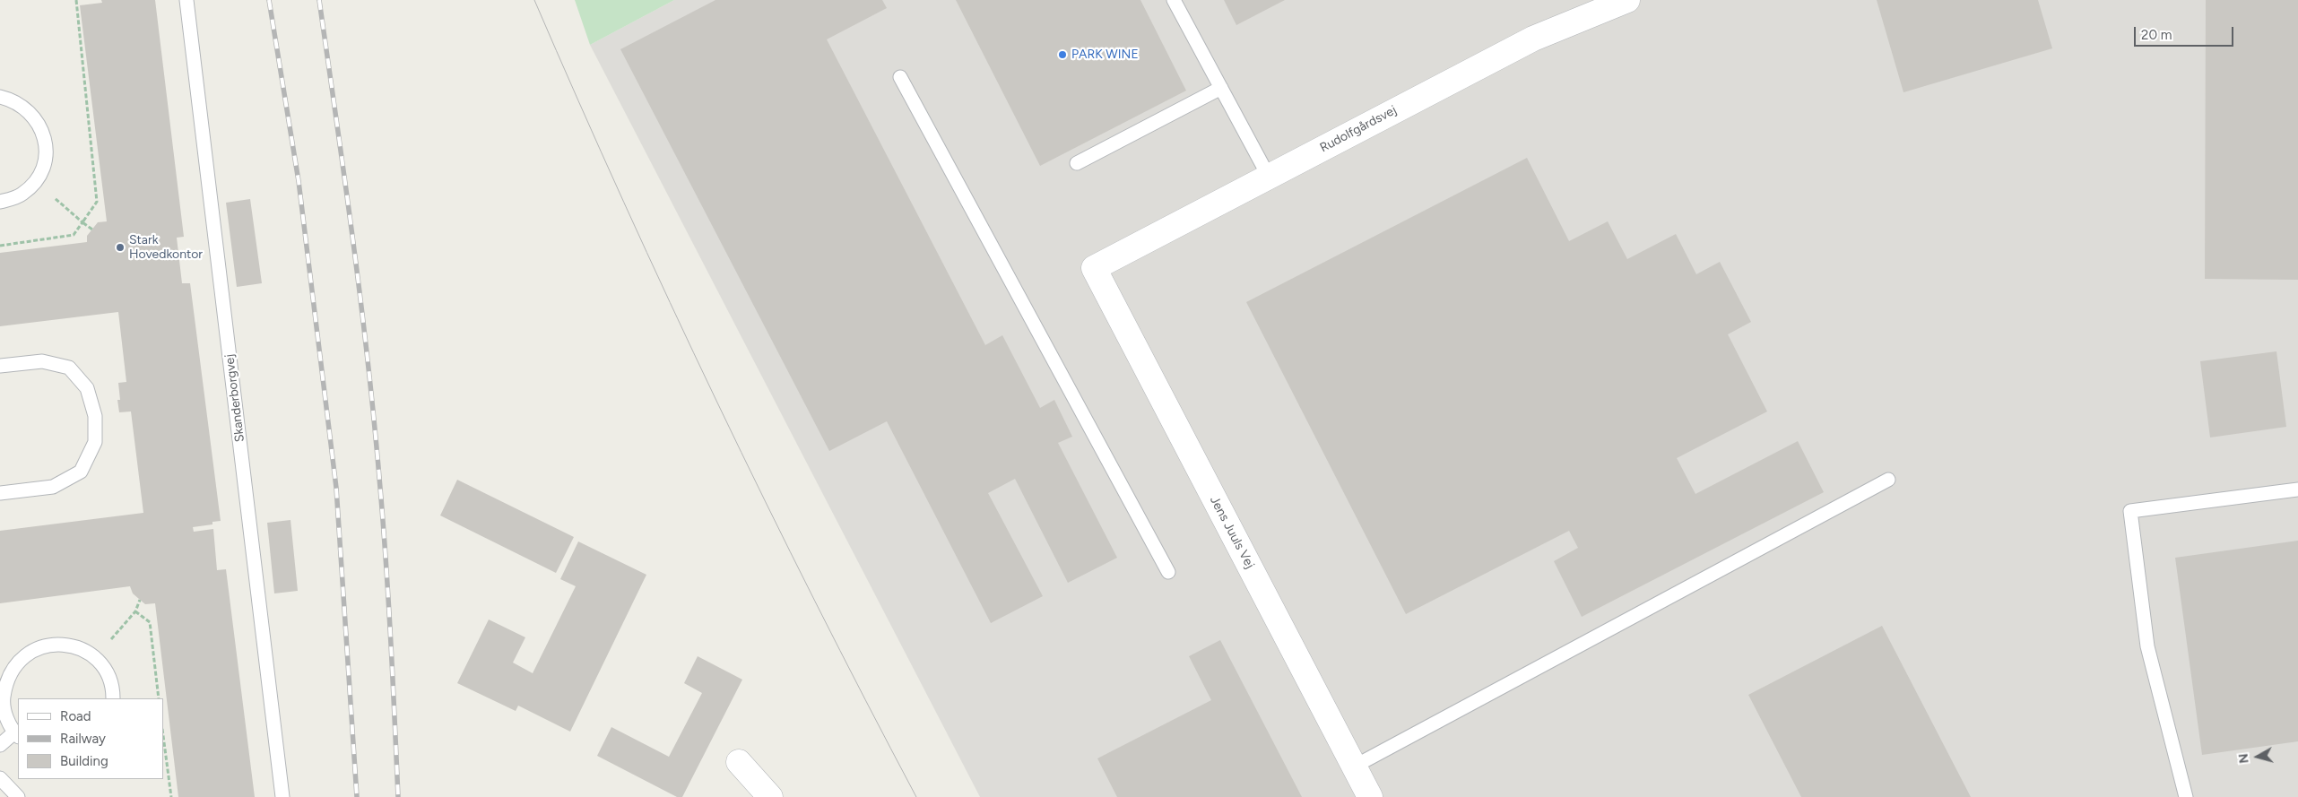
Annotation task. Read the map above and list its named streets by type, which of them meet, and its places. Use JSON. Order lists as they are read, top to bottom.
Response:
{
  "streets": {
    "street": ["Rudolfgårdsvej", "Jens Juuls Vej"],
    "lane": ["Skanderborgvej"]
  },
  "crossings": [
    ["Rudolfgårdsvej", "Jens Juuls Vej"]
  ],
  "places": ["PARK WINE", "Stark Hovedkontor"],
  "legend": ["Road", "Railway", "Building"],
  "scale_bar": "20 m",
  "north": "left"
}
